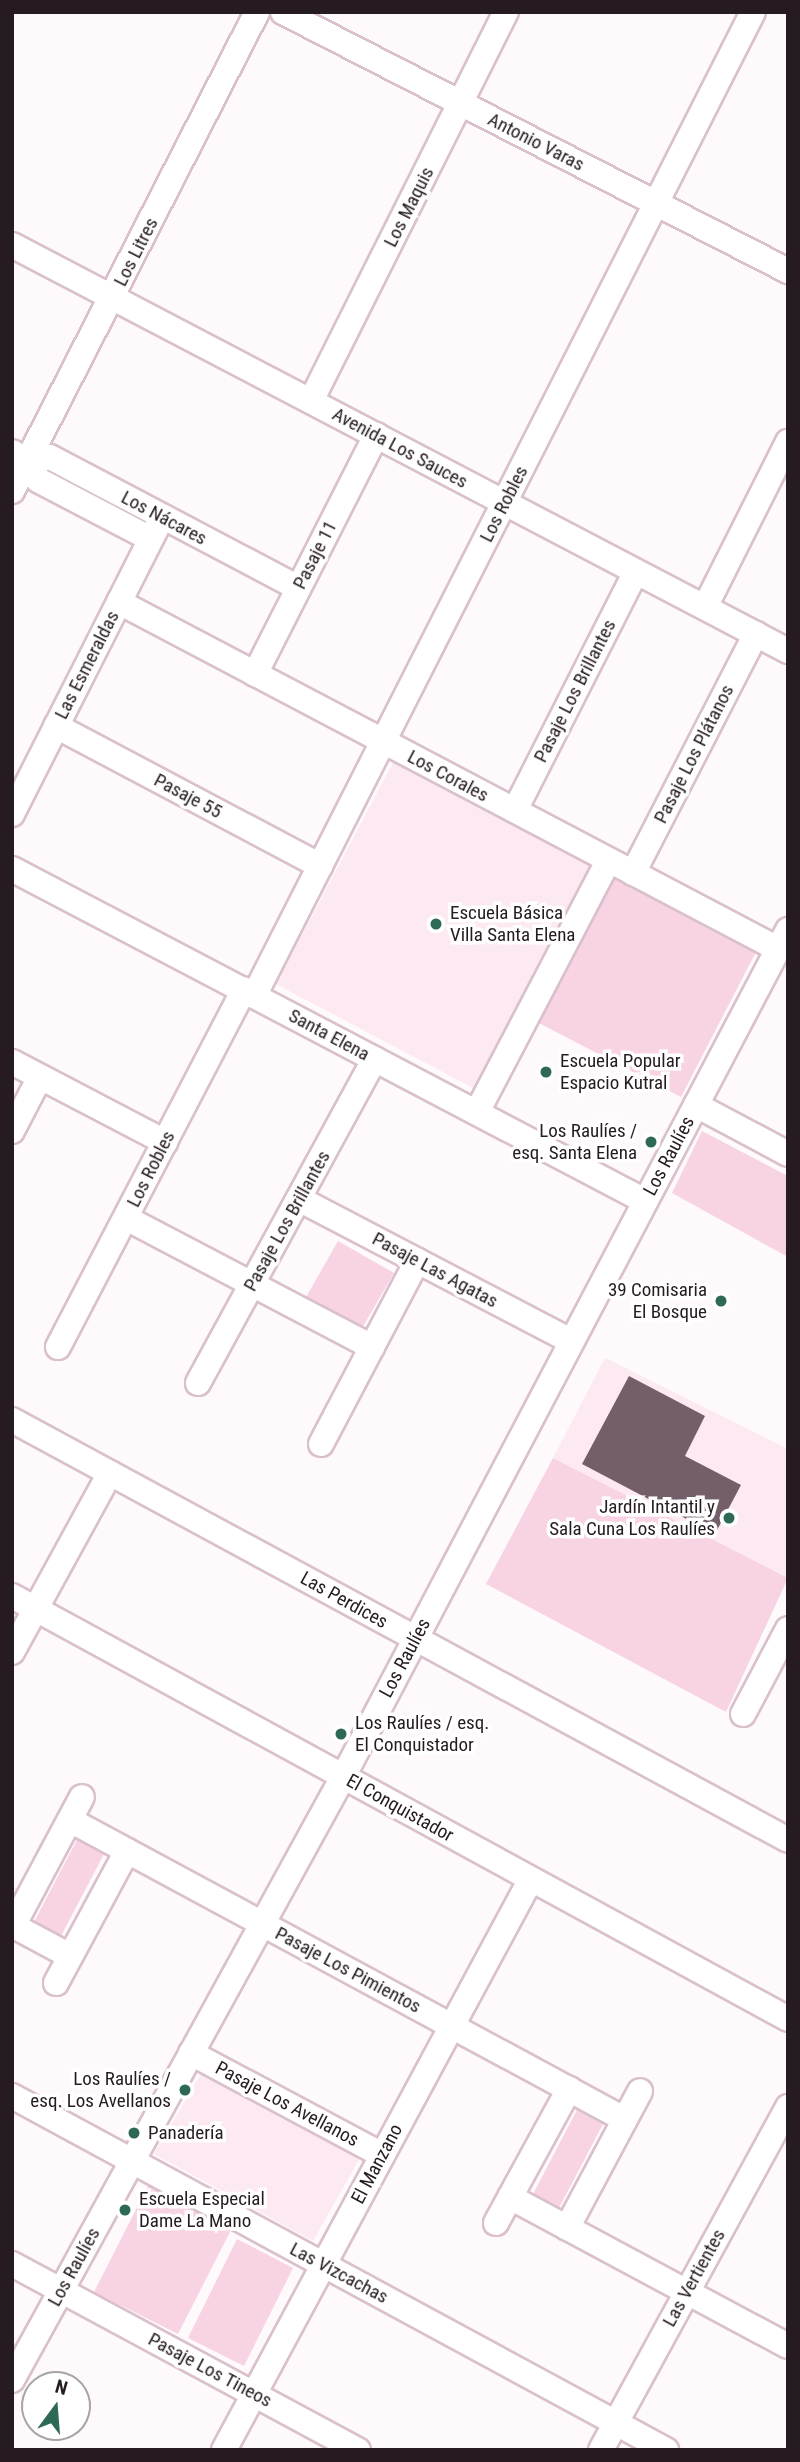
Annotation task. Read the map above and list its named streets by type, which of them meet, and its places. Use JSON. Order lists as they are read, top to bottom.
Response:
{
  "streets": {
    "street": [
      "Antonio Varas",
      "Los Maquis",
      "Los Litres",
      "Avenida Los Sauces",
      "Los Robles",
      "Los Nácares",
      "Pasaje 11",
      "Las Esmeraldas",
      "Pasaje Los Brillantes",
      "Pasaje Los Plátanos",
      "Los Corales",
      "Pasaje 55",
      "Santa Elena",
      "Los Raulíes",
      "Pasaje Las Agatas",
      "Las Perdices",
      "El Conquistador",
      "Pasaje Los Pimientos",
      "Pasaje Los Avellanos",
      "El Manzano",
      "Las Vizcachas",
      "Las Vertientes",
      "Pasaje Los Tineos"
    ]
  },
  "crossings": [
    ["Antonio Varas", "Los Maquis"],
    ["Antonio Varas", "Los Robles"],
    ["Los Maquis", "Avenida Los Sauces"],
    ["Los Litres", "Avenida Los Sauces"],
    ["Los Litres", "Los Nácares"],
    ["Avenida Los Sauces", "Los Robles"],
    ["Avenida Los Sauces", "Pasaje 11"],
    ["Avenida Los Sauces", "Pasaje Los Brillantes"],
    ["Avenida Los Sauces", "Pasaje Los Plátanos"],
    ["Los Robles", "Los Corales"],
    ["Los Robles", "Pasaje 55"],
    ["Los Robles", "Santa Elena"],
    ["Los Nácares", "Pasaje 11"],
    ["Los Nácares", "Las Esmeraldas"],
    ["Pasaje 11", "Los Corales"],
    ["Las Esmeraldas", "Los Corales"],
    ["Las Esmeraldas", "Pasaje 55"],
    ["Pasaje Los Brillantes", "Los Corales"],
    ["Pasaje Los Brillantes", "Santa Elena"],
    ["Pasaje Los Brillantes", "Pasaje Las Agatas"],
    ["Pasaje Los Plátanos", "Los Corales"],
    ["Los Corales", "Los Raulíes"],
    ["Santa Elena", "Los Raulíes"],
    ["Los Raulíes", "Pasaje Las Agatas"],
    ["Los Raulíes", "Las Perdices"],
    ["Los Raulíes", "El Conquistador"],
    ["Los Raulíes", "Pasaje Los Pimientos"],
    ["Los Raulíes", "Pasaje Los Avellanos"],
    ["Los Raulíes", "Las Vizcachas"],
    ["Los Raulíes", "Pasaje Los Tineos"],
    ["El Conquistador", "El Manzano"],
    ["Pasaje Los Pimientos", "El Manzano"],
    ["Pasaje Los Avellanos", "El Manzano"],
    ["El Manzano", "Las Vizcachas"],
    ["El Manzano", "Pasaje Los Tineos"],
    ["Las Vizcachas", "Las Vertientes"]
  ],
  "places": [
    "Escuela Básica Villa Santa Elena",
    "Escuela Popular Espacio Kutral",
    "Los Raulíes / esq. Santa Elena",
    "39 Comisaria El Bosque",
    "Jardín Intantil y Sala Cuna Los Raulíes",
    "Los Raulíes / esq. El Conquistador",
    "Los Raulíes / esq. Los Avellanos",
    "Panadería",
    "Escuela Especial Dame La Mano"
  ],
  "north": "top"
}
